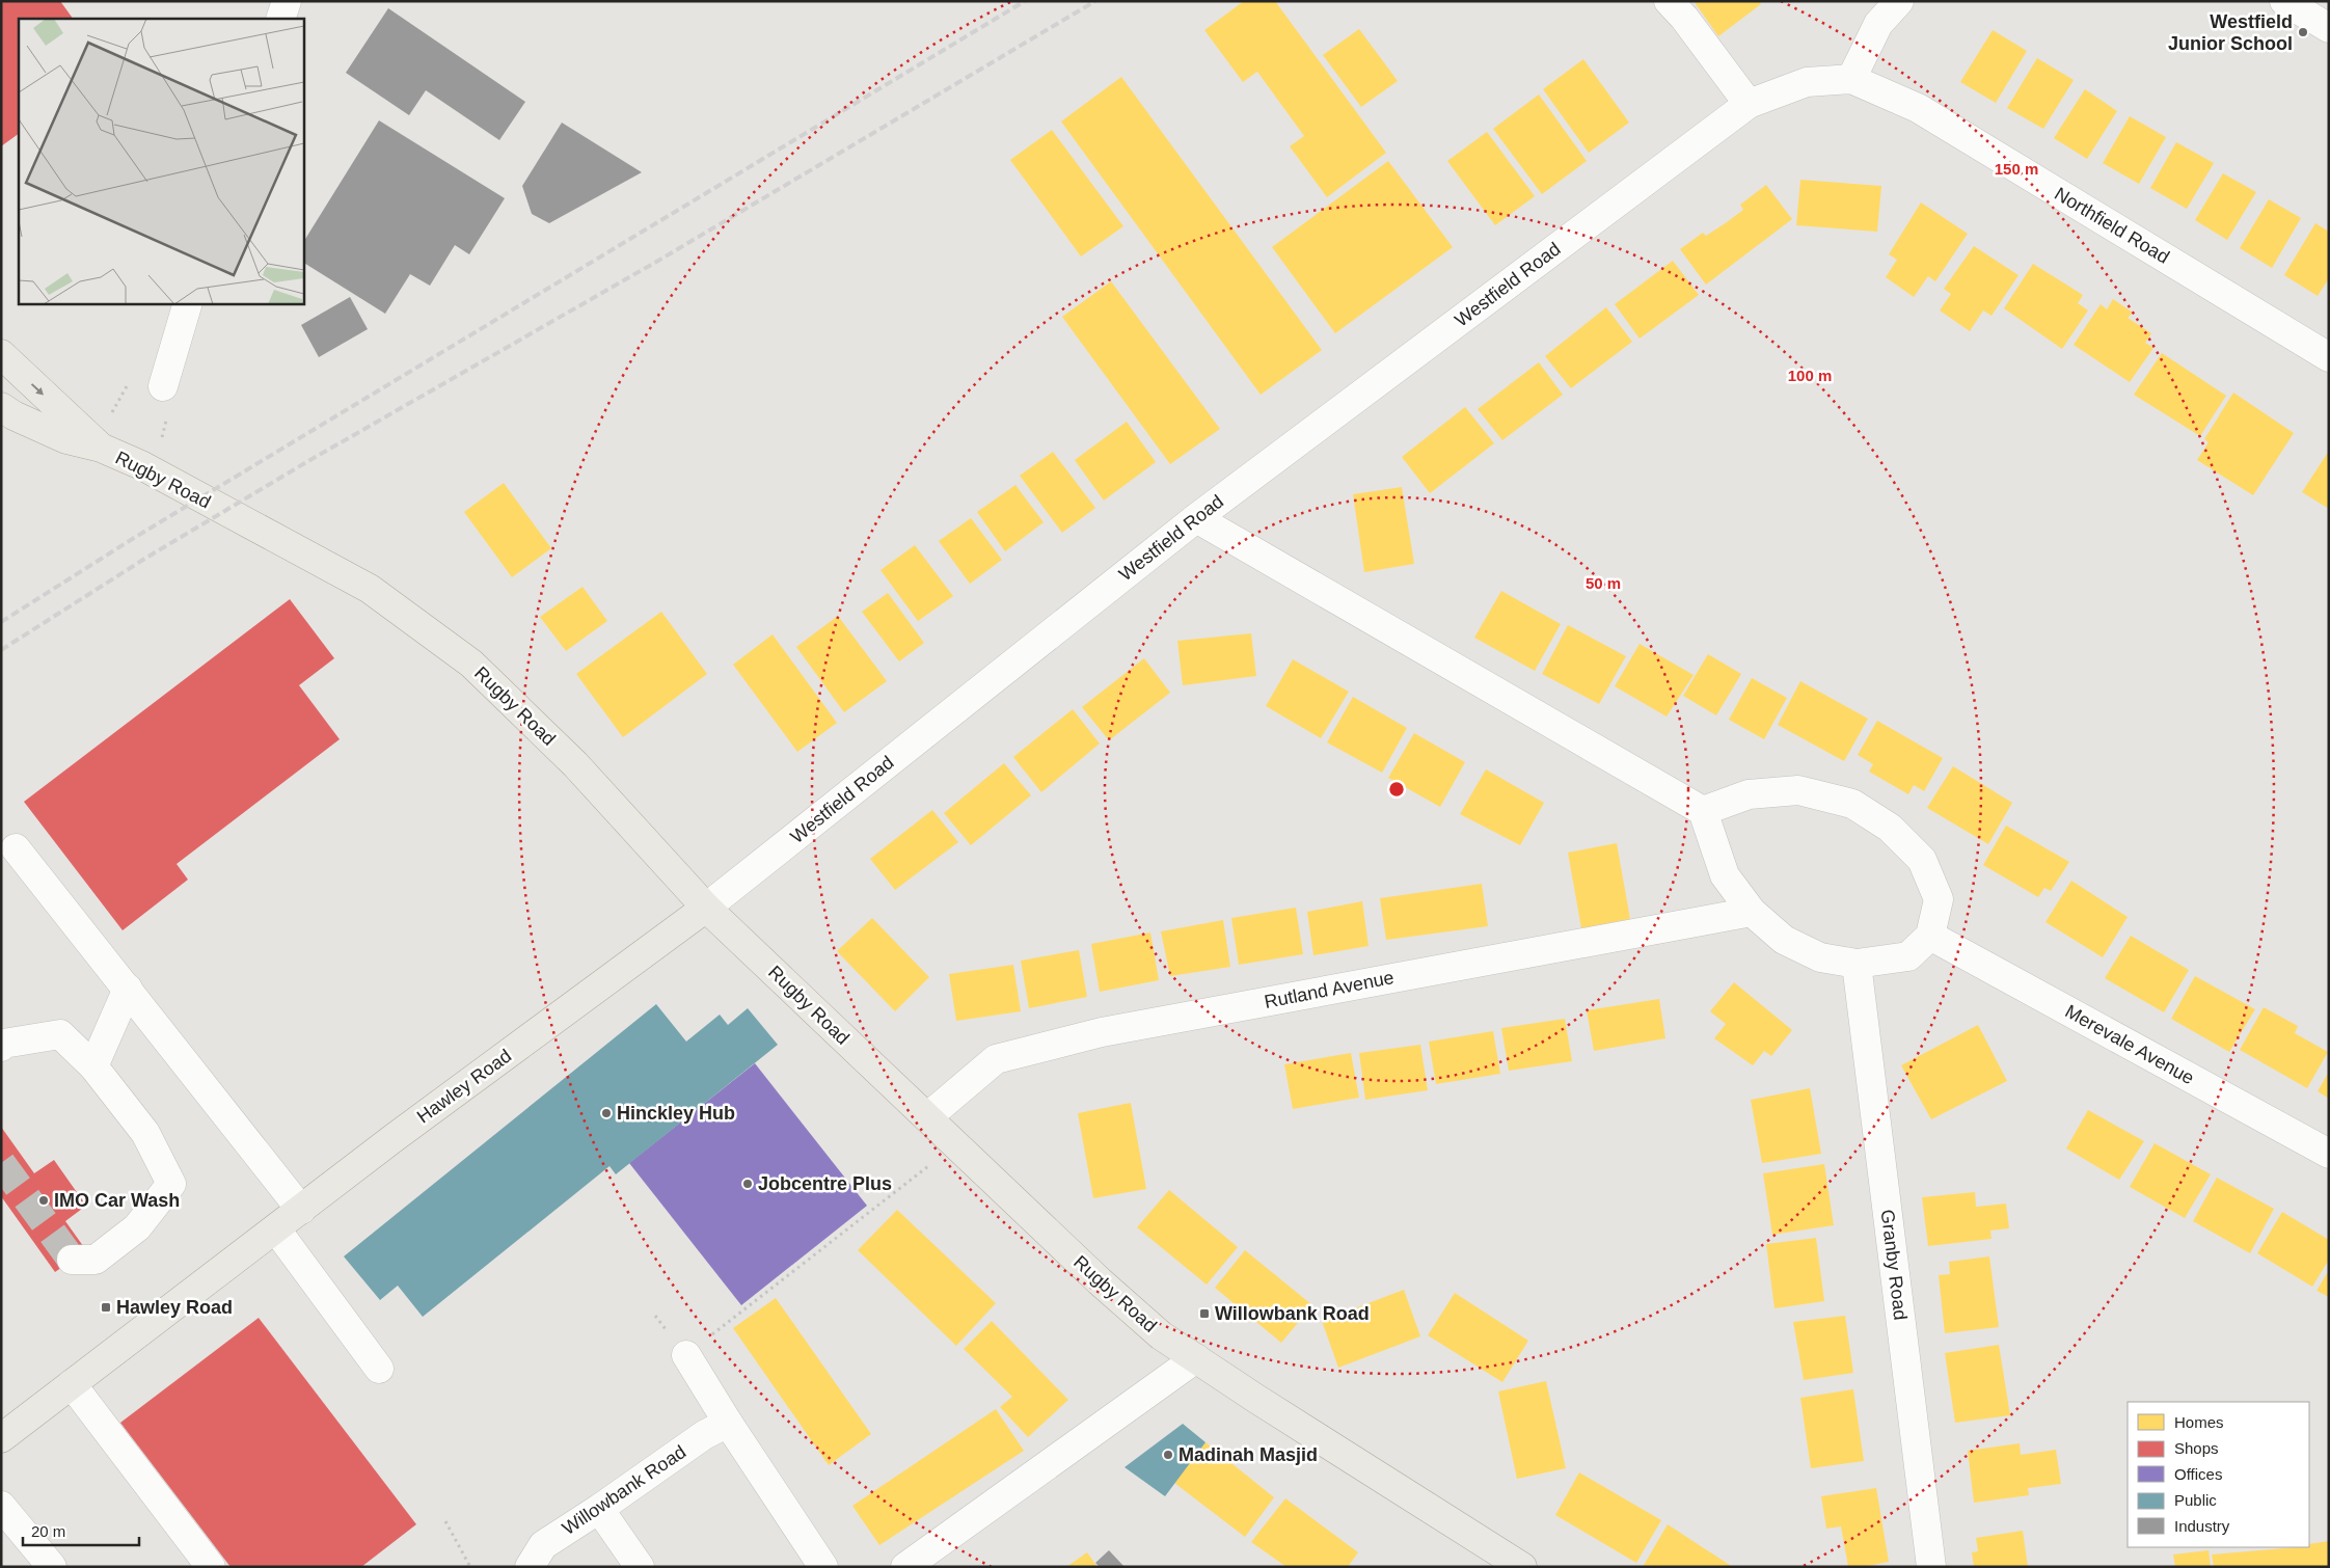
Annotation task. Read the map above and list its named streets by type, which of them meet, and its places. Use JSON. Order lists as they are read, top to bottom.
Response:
{
  "streets": {
    "main road": ["Rugby Road", "Hawley Road"],
    "street": [
      "Northfield Road",
      "Westfield Road",
      "Rutland Avenue",
      "Merevale Avenue",
      "Granby Road",
      "Willowbank Road"
    ]
  },
  "crossings": [
    ["Northfield Road", "Westfield Road"],
    ["Westfield Road", "Rugby Road"],
    ["Westfield Road", "Hawley Road"],
    ["Rugby Road", "Rutland Avenue"],
    ["Rugby Road", "Hawley Road"]
  ],
  "places": {
    "other": [
      "Westfield Junior School",
      "Hinckley Hub",
      "Jobcentre Plus",
      "IMO Car Wash",
      "Madinah Masjid"
    ],
    "transit": ["Hawley Road", "Willowbank Road"]
  },
  "legend": [
    "Homes",
    "Shops",
    "Offices",
    "Public",
    "Industry"
  ],
  "scale_bar": "20 m",
  "rings": ["150 m", "100 m", "50 m"]
}
